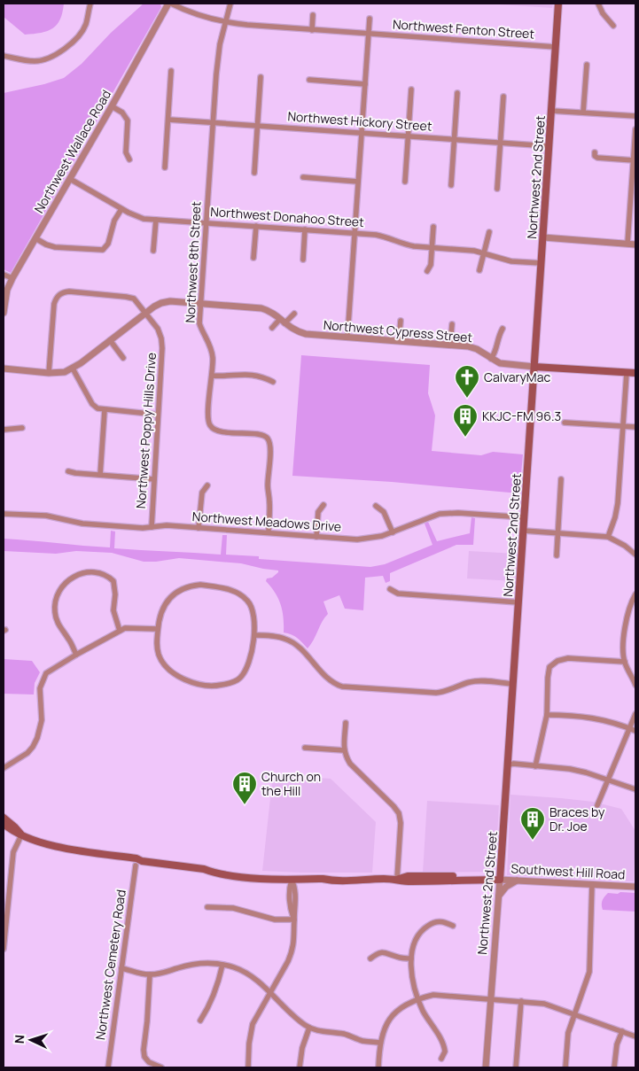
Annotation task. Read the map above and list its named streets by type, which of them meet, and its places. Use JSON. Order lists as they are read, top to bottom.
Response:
{
  "streets": {
    "main road": ["Northwest 2nd Street"],
    "street": [
      "Northwest Fenton Street",
      "Northwest Hickory Street",
      "Northwest Wallace Road",
      "Northwest Donahoo Street",
      "Northwest 8th Street",
      "Northwest Cypress Street",
      "Northwest Poppy Hills Drive",
      "Northwest Meadows Drive",
      "Southwest Hill Road",
      "Northwest Cemetery Road"
    ]
  },
  "crossings": [
    ["Northwest Fenton Street", "Northwest Wallace Road"],
    ["Northwest Fenton Street", "Northwest 2nd Street"],
    ["Northwest Fenton Street", "Northwest 8th Street"],
    ["Northwest Hickory Street", "Northwest 2nd Street"],
    ["Northwest Hickory Street", "Northwest 8th Street"],
    ["Northwest Wallace Road", "Northwest Donahoo Street"],
    ["Northwest 2nd Street", "Northwest Donahoo Street"],
    ["Northwest 2nd Street", "Northwest Cypress Street"],
    ["Northwest 2nd Street", "Northwest Meadows Drive"],
    ["Northwest 2nd Street", "Southwest Hill Road"],
    ["Northwest Donahoo Street", "Northwest 8th Street"],
    ["Northwest 8th Street", "Northwest Cypress Street"],
    ["Northwest 8th Street", "Northwest Meadows Drive"],
    ["Northwest Cypress Street", "Northwest Poppy Hills Drive"],
    ["Northwest Poppy Hills Drive", "Northwest Meadows Drive"]
  ],
  "places": {
    "church": ["CalvaryMac"],
    "building": ["KKJC-FM 96.3", "Church on the Hill", "Braces by Dr. Joe"]
  },
  "north": "left"
}
